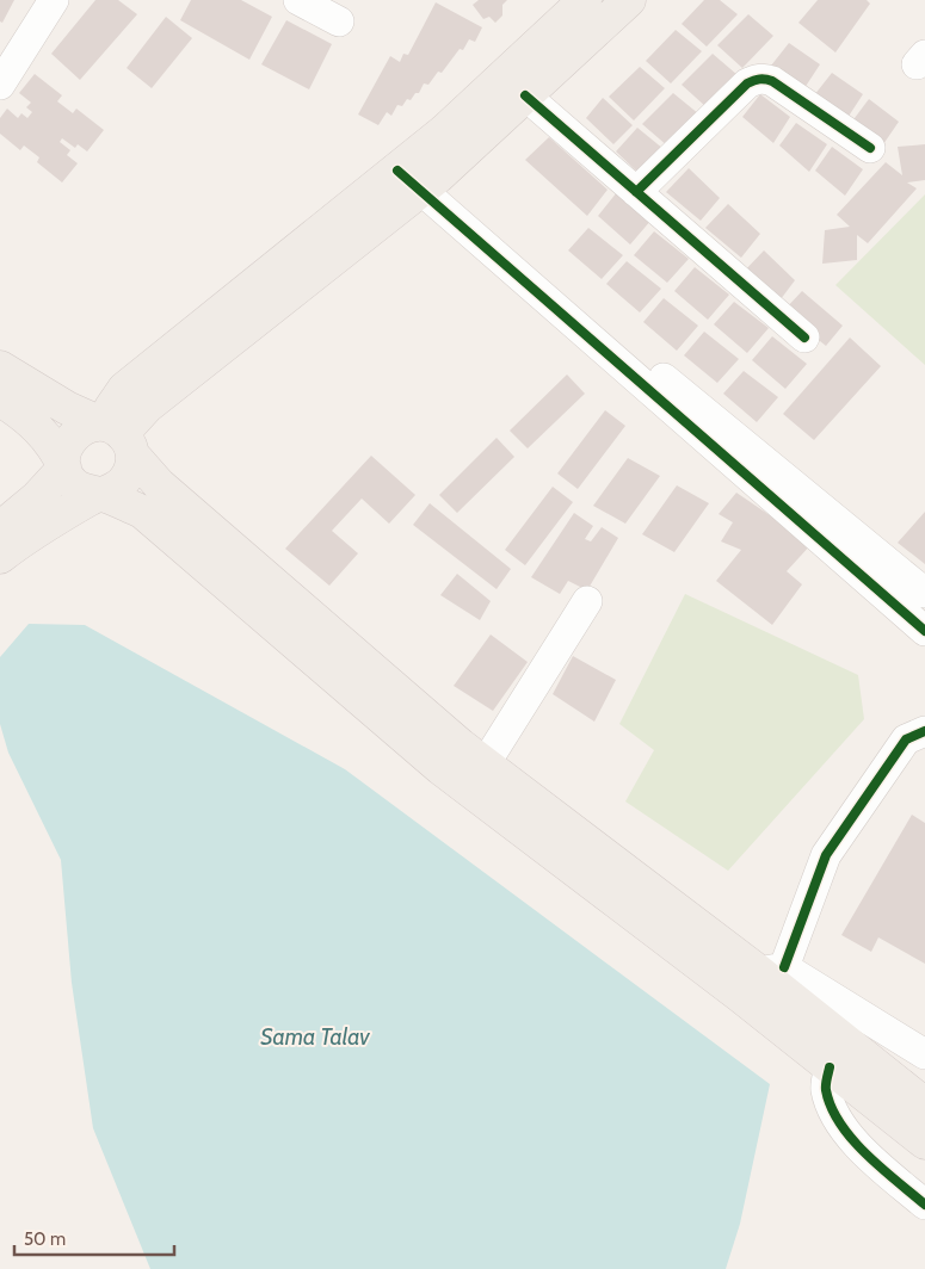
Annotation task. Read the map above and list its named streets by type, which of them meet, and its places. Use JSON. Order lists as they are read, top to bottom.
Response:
{
  "water": ["Sama Talav"],
  "scale_bar": "50 m"
}
